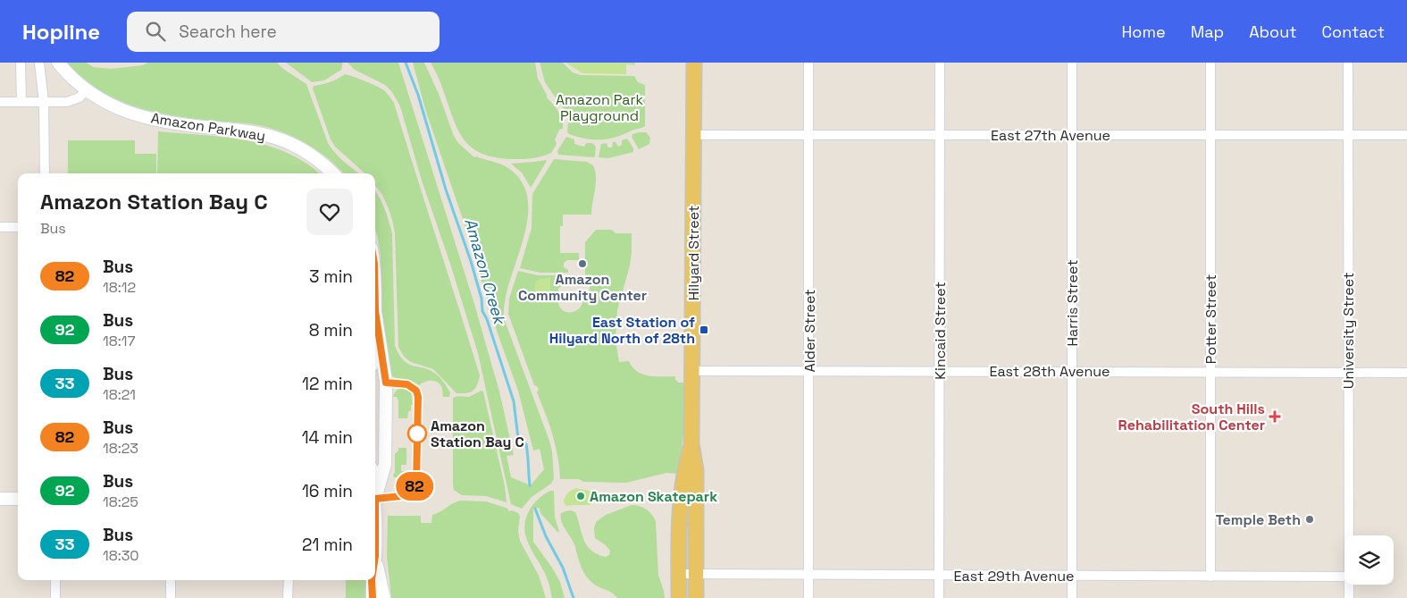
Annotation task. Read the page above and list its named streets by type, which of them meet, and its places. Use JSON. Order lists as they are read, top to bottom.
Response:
{
  "streets": {
    "main road": ["Amazon Parkway", "Hilyard Street"],
    "street": [
      "East 27th Avenue",
      "Harris Street",
      "Potter Street",
      "Alder Street",
      "Kincaid Street",
      "University Street",
      "East 28th Avenue",
      "East 29th Avenue"
    ]
  },
  "crossings": [
    ["East 27th Avenue", "Hilyard Street"],
    ["East 27th Avenue", "Harris Street"],
    ["East 27th Avenue", "Potter Street"],
    ["East 27th Avenue", "Alder Street"],
    ["East 27th Avenue", "Kincaid Street"],
    ["East 27th Avenue", "University Street"],
    ["Hilyard Street", "East 28th Avenue"],
    ["Hilyard Street", "East 29th Avenue"],
    ["Harris Street", "East 28th Avenue"],
    ["Harris Street", "East 29th Avenue"],
    ["Potter Street", "East 28th Avenue"],
    ["Potter Street", "East 29th Avenue"],
    ["Alder Street", "East 28th Avenue"],
    ["Alder Street", "East 29th Avenue"],
    ["Kincaid Street", "East 28th Avenue"],
    ["Kincaid Street", "East 29th Avenue"],
    ["University Street", "East 28th Avenue"]
  ],
  "water": ["Amazon Creek"],
  "parks": ["Amazon Park Playground"],
  "places": {
    "other": [
      "Amazon Community Center",
      "Amazon Station Bay C",
      "Amazon Skatepark",
      "Temple Beth"
    ],
    "transit": ["East Station of Hilyard North of 28th"],
    "health": ["South Hills Rehabilitation Center"]
  },
  "lines": ["bus line 82"],
  "page": {
    "header": "Hopline",
    "search": "Search here",
    "nav": [
      "Home",
      "Map",
      "About",
      "Contact"
    ],
    "on_map": "82",
    "heading": ["Amazon Station Bay C", "Bus"],
    "list": [
      {
        "mark": "82",
        "name": "Bus",
        "note": "18:12",
        "value": "3 min"
      },
      {
        "mark": "92",
        "name": "Bus",
        "note": "18:17",
        "value": "8 min"
      },
      {
        "mark": "33",
        "name": "Bus",
        "note": "18:21",
        "value": "12 min"
      },
      {
        "mark": "82",
        "name": "Bus",
        "note": "18:23",
        "value": "14 min"
      },
      {
        "mark": "92",
        "name": "Bus",
        "note": "18:25",
        "value": "16 min"
      },
      {
        "mark": "33",
        "name": "Bus",
        "note": "18:30",
        "value": "21 min"
      }
    ]
  }
}
